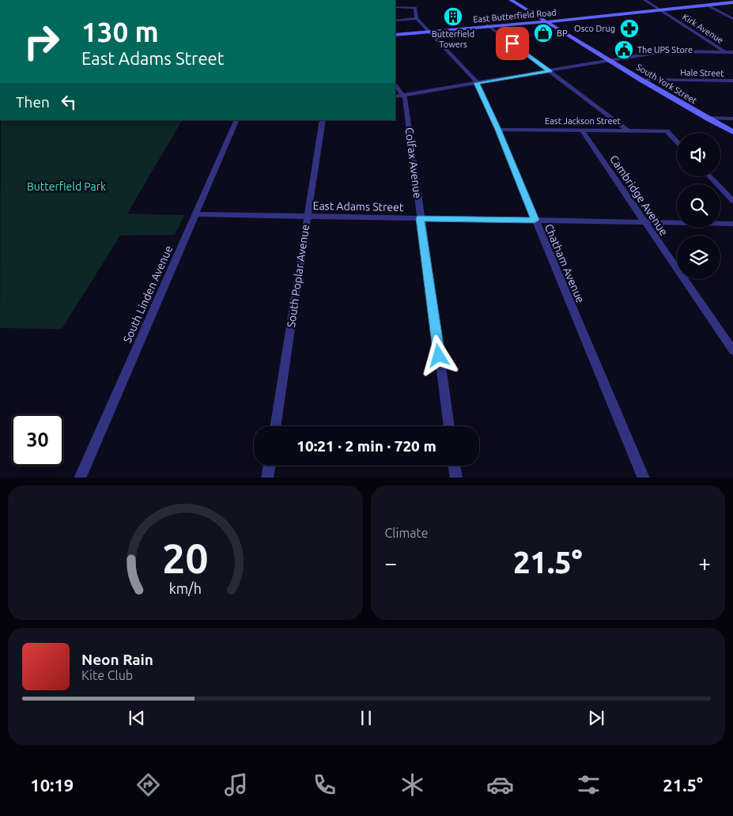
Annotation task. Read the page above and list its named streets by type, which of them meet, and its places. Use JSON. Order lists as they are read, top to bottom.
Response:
{
  "streets": {
    "main road": ["East Butterfield Road", "South York Street"],
    "street": [
      "Kirk Avenue",
      "Hale Street",
      "East Jackson Street",
      "Colfax Avenue",
      "Cambridge Avenue",
      "East Adams Street",
      "Chatham Avenue",
      "South Poplar Avenue",
      "South Linden Avenue"
    ]
  },
  "crossings": [
    ["East Butterfield Road", "Kirk Avenue"],
    ["East Butterfield Road", "South York Street"],
    ["East Butterfield Road", "Chatham Avenue"],
    ["Hale Street", "South York Street"],
    ["East Jackson Street", "Cambridge Avenue"],
    ["East Jackson Street", "Chatham Avenue"],
    ["Colfax Avenue", "East Adams Street"],
    ["Cambridge Avenue", "East Adams Street"],
    ["East Adams Street", "Chatham Avenue"],
    ["East Adams Street", "South Poplar Avenue"],
    ["East Adams Street", "South Linden Avenue"]
  ],
  "parks": ["Butterfield Park"],
  "places": {
    "building": ["Butterfield Towers"],
    "pharmacy": ["Osco Drug"],
    "shop": ["BP"],
    "public building": ["The UPS Store"]
  },
  "page": {
    "turn": ["130 m", "East Adams Street"],
    "then": "Then",
    "limit": "30",
    "trip": "10:21 · 2 min · 720 m",
    "tile": "Climate",
    "heat": ["−", "21.5°", "+"],
    "song": ["Neon Rain", "Kite Club"],
    "tabs": ["10:19", "21.5°"],
    "gauge": ["20", "km/h"]
  }
}
